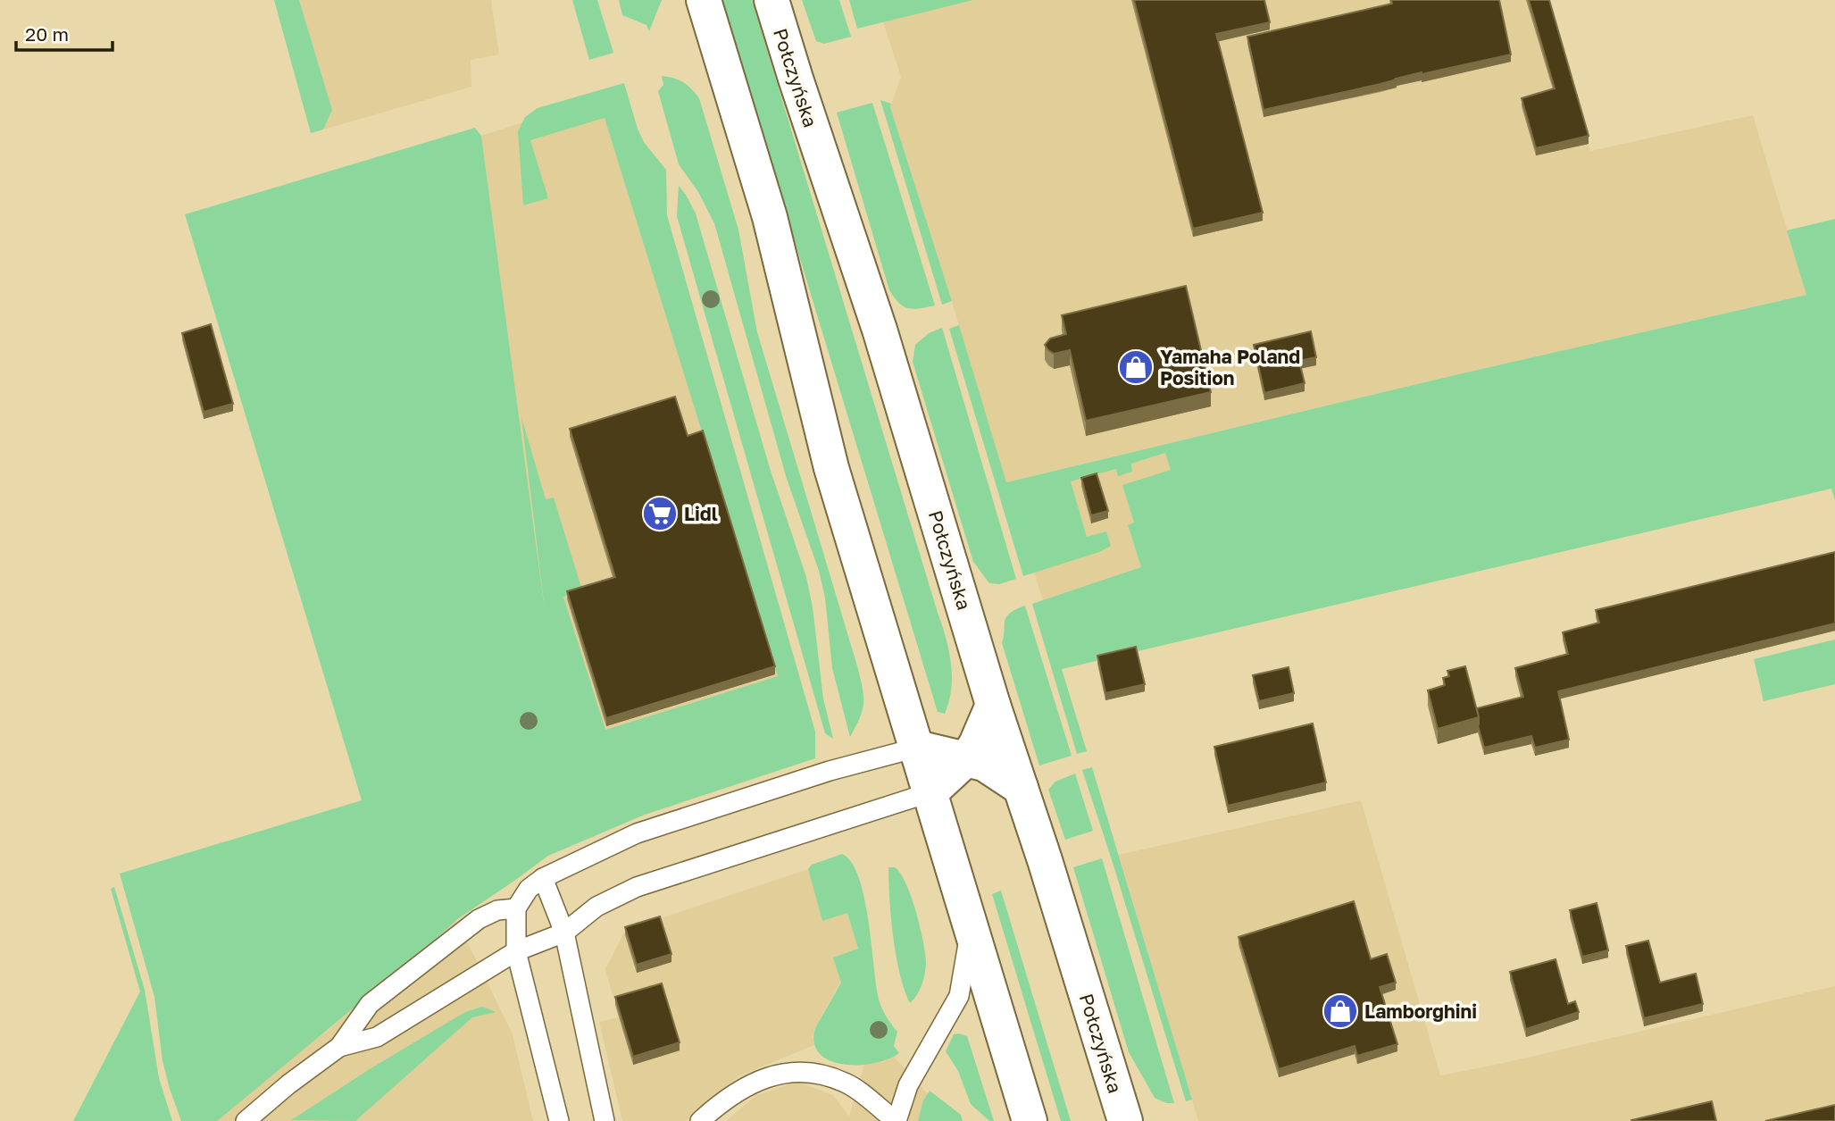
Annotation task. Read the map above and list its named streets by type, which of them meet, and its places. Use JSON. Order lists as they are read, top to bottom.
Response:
{
  "streets": {
    "main road": ["Połczyńska"]
  },
  "places": {
    "shop": ["Yamaha Poland Position", "Lamborghini"],
    "supermarket": ["Lidl"]
  },
  "scale_bar": "20 m"
}
